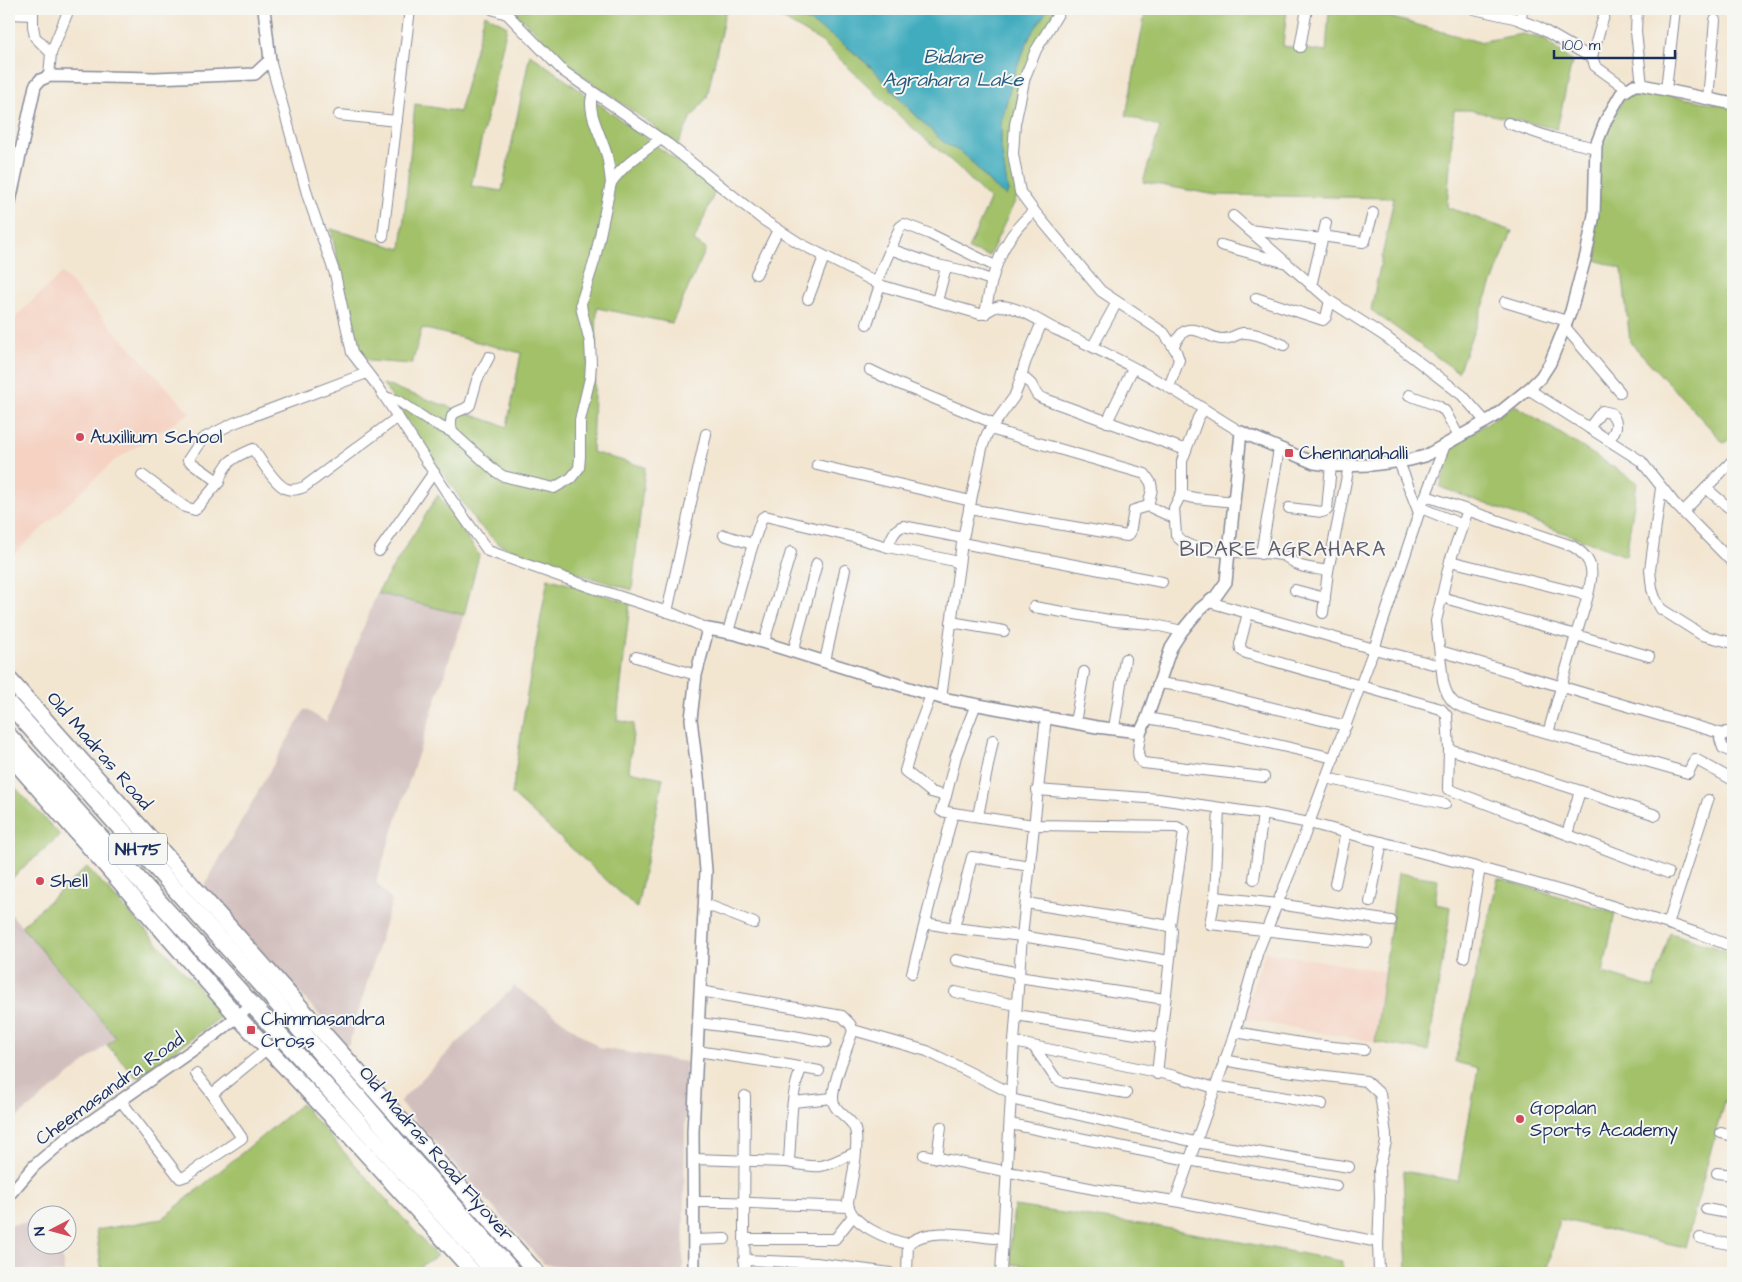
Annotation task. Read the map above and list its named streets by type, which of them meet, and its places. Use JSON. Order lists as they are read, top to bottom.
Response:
{
  "streets": {
    "highway": ["Old Madras Road", "NH75", "Old Madras Road Flyover"],
    "street": ["Cheemasandra Road"]
  },
  "crossings": [
    ["Old Madras Road", "Old Madras Road Flyover"],
    ["NH75", "Cheemasandra Road"],
    ["NH75", "Old Madras Road Flyover"],
    ["Cheemasandra Road", "Old Madras Road Flyover"]
  ],
  "districts": ["BIDARE AGRAHARA"],
  "water": ["Bidare Agrahara Lake"],
  "places": {
    "other": ["Auxillium School", "Shell", "Gopalan Sports Academy"],
    "transit": ["Chennanahalli", "Chimmasandra Cross"]
  },
  "scale_bar": "100 m",
  "north": "left"
}
